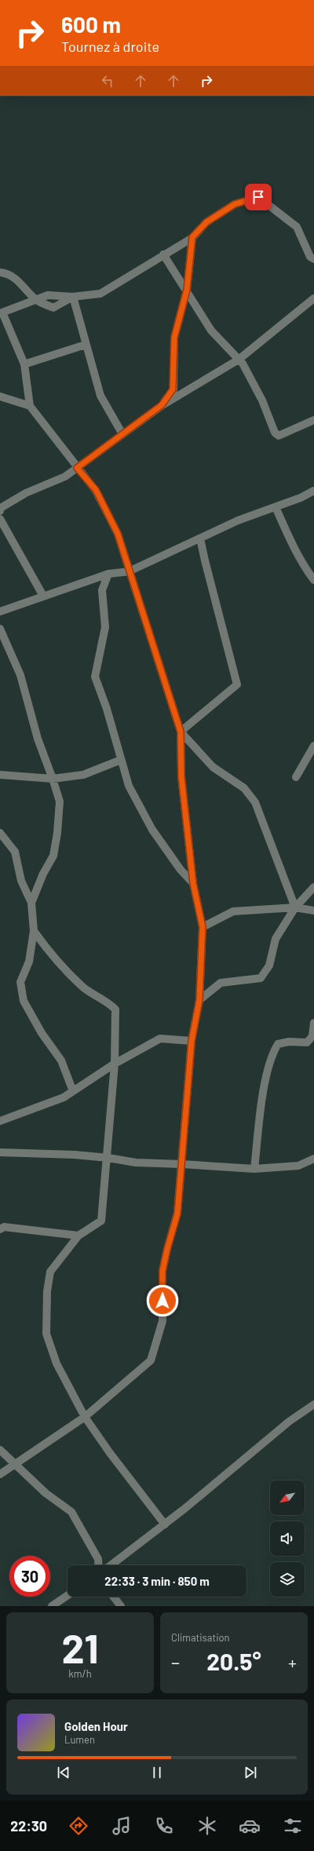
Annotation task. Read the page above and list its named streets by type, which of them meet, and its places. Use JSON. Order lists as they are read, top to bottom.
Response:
{
  "north": "bottom left",
  "page": {
    "turn": ["600 m", "Tournez à droite"],
    "limit": "30",
    "trip": "22:33 · 3 min · 850 m",
    "tile": [
      ["21", "km/h"],
      "Climatisation"
    ],
    "heat": ["−", "20.5°", "+"],
    "song": ["Golden Hour", "Lumen"],
    "tabs": "22:30"
  }
}
